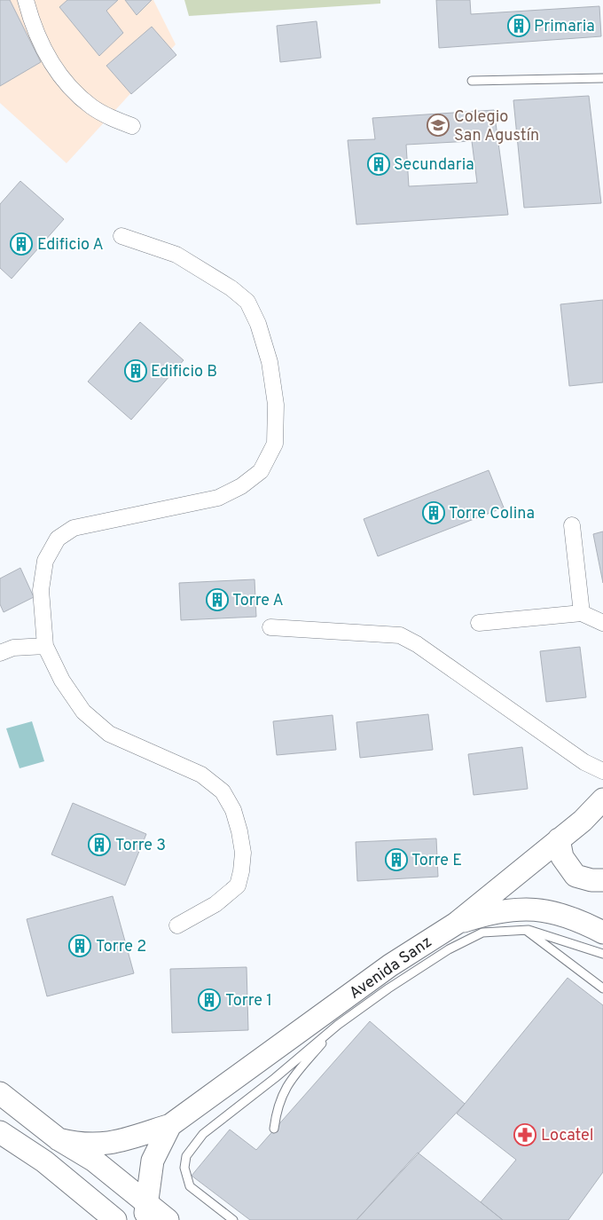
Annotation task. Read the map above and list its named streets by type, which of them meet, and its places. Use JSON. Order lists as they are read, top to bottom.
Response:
{
  "streets": {
    "street": ["Avenida Sanz"]
  },
  "places": {
    "building": [
      "Primaria",
      "Secundaria",
      "Edificio A",
      "Edificio B",
      "Torre Colina",
      "Torre A",
      "Torre 3",
      "Torre E",
      "Torre 2",
      "Torre 1"
    ],
    "school or university": ["Colegio San Agustín"],
    "pharmacy": ["Locatel"]
  }
}
